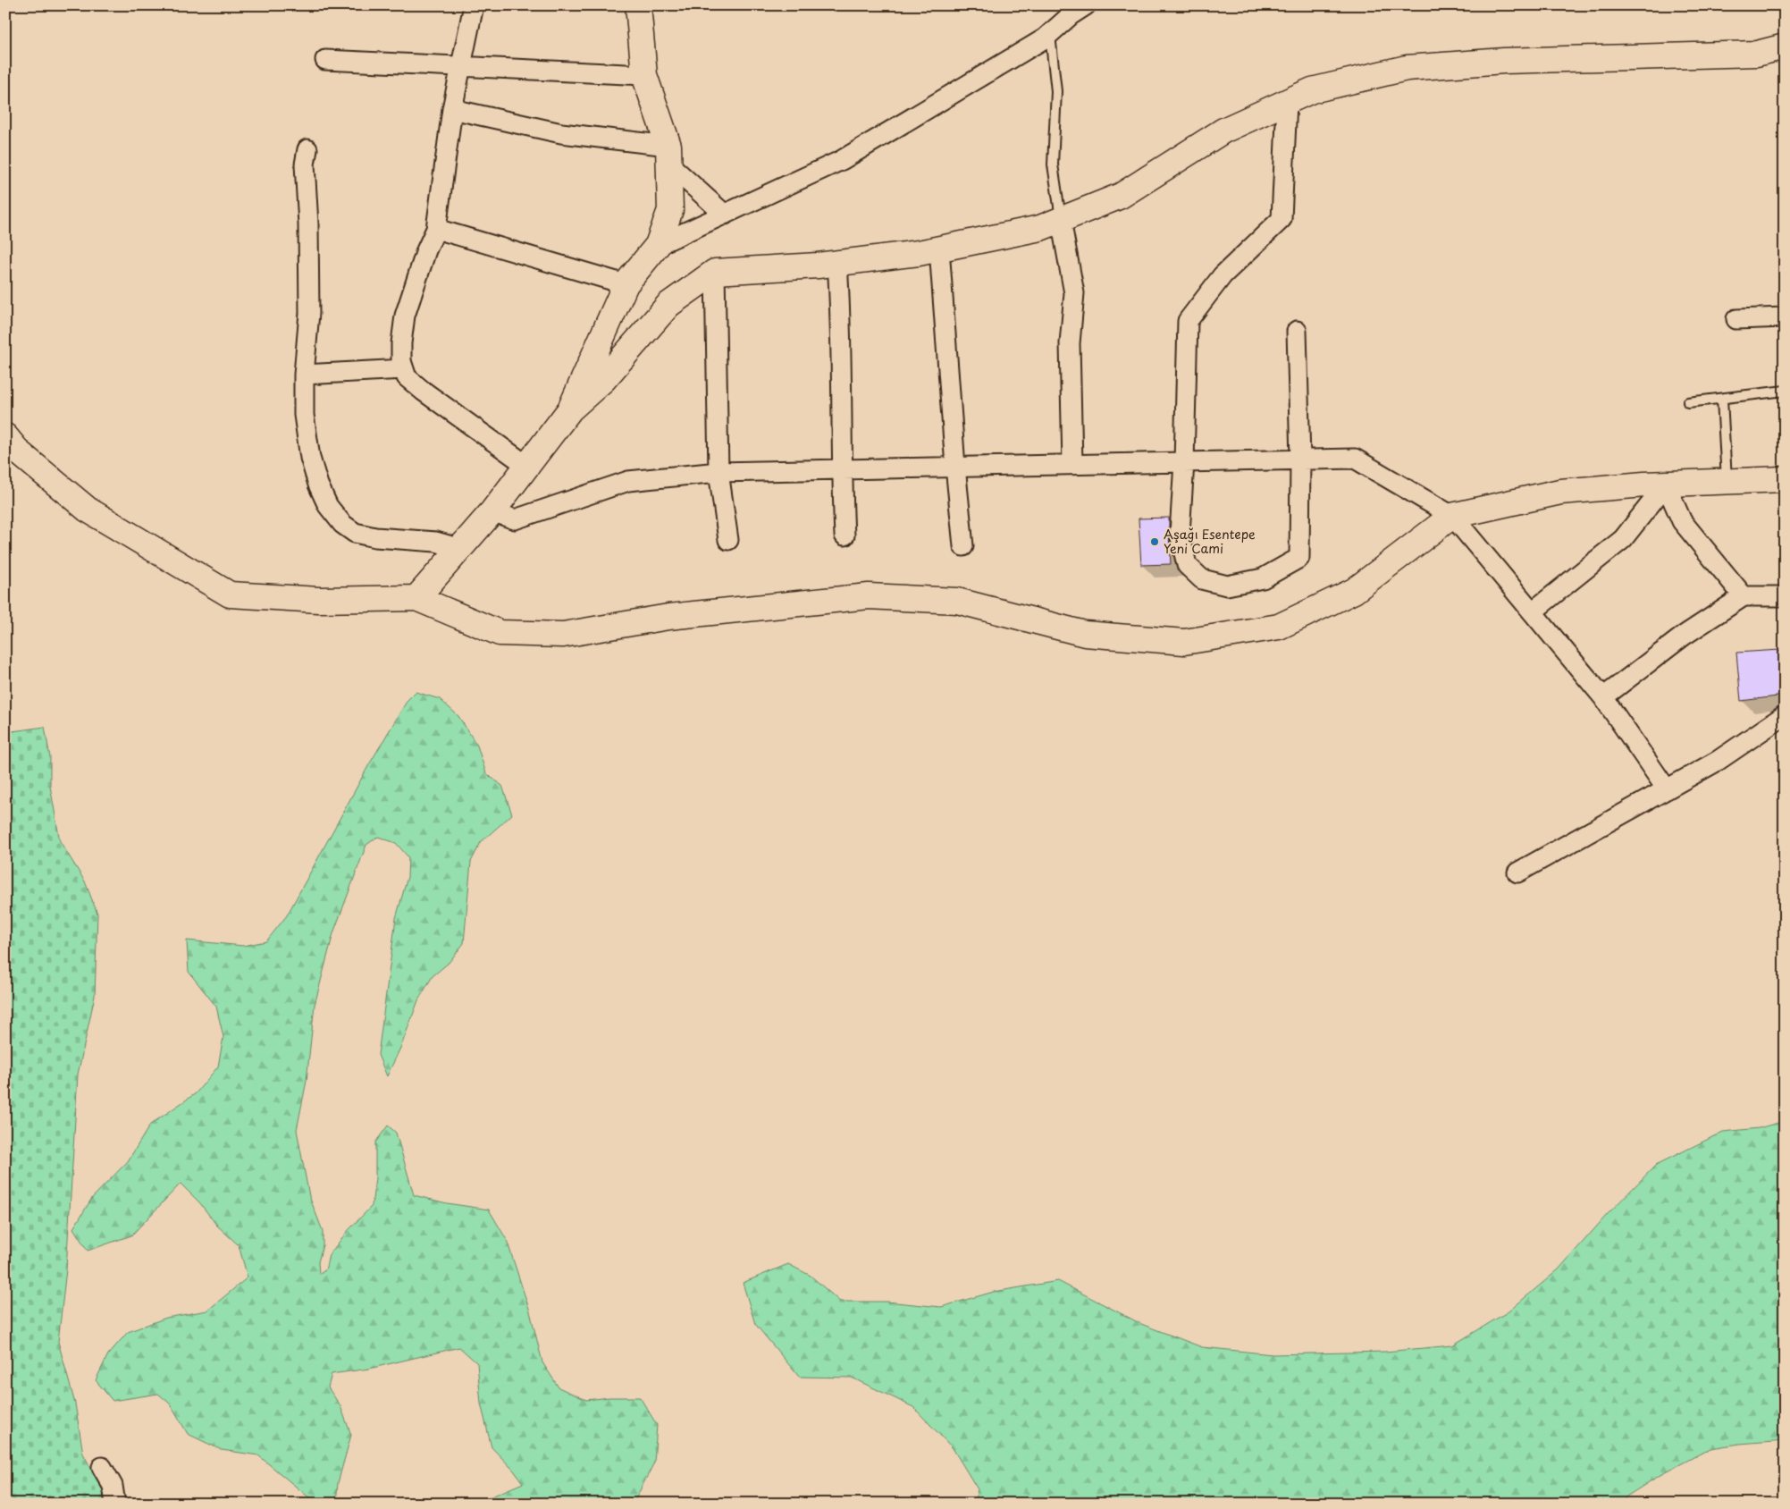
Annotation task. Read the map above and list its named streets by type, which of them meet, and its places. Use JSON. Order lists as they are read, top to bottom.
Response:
{
  "places": ["Aşağı Esentepe Yeni Cami"]
}
